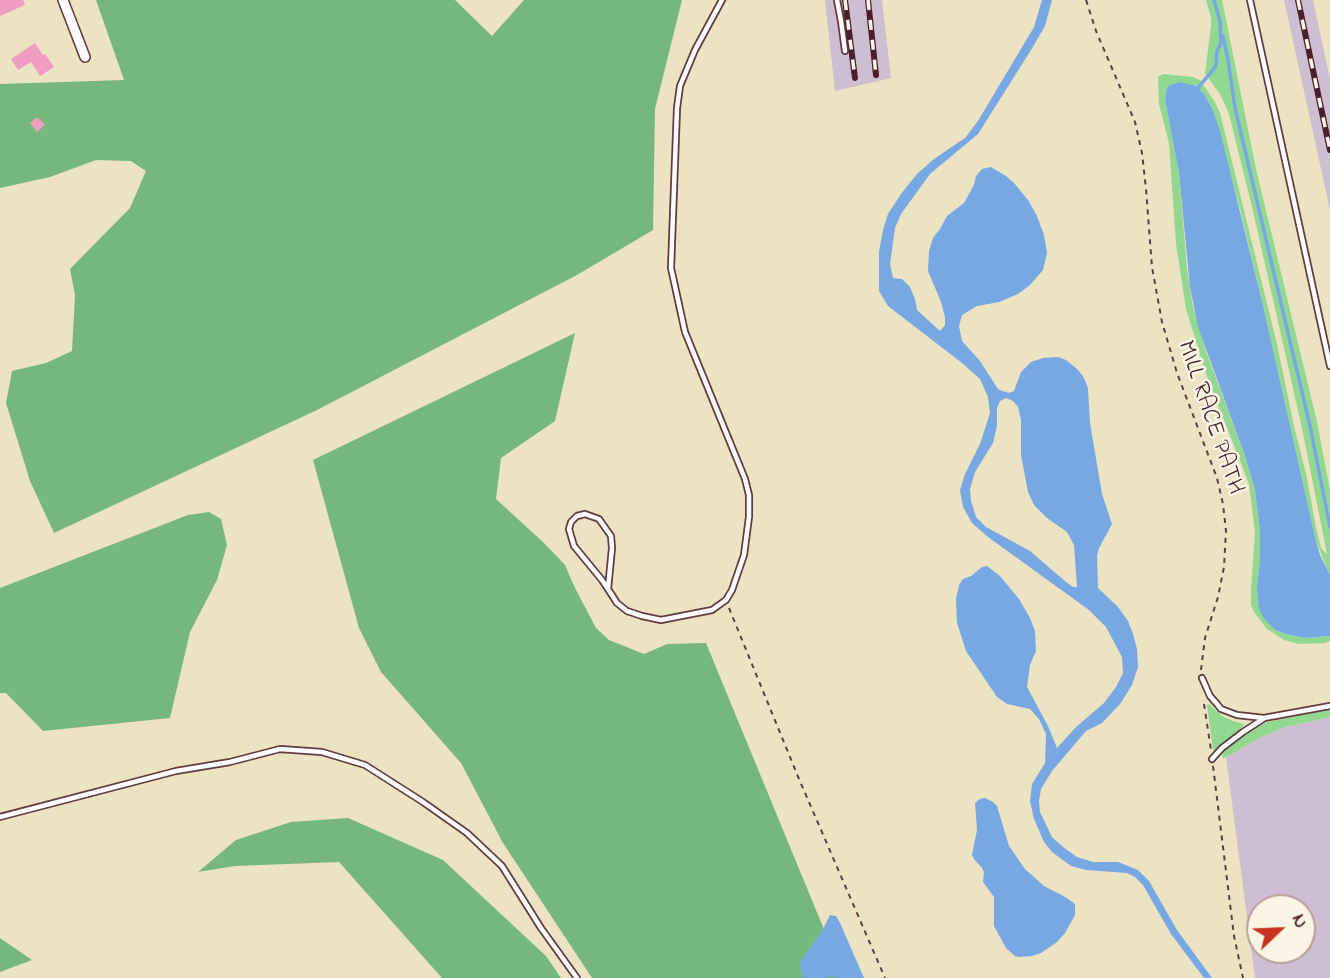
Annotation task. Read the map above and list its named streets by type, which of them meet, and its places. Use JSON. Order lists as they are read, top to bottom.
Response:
{
  "streets": {
    "path": ["MILL RACE PATH"]
  },
  "north": "top right"
}
